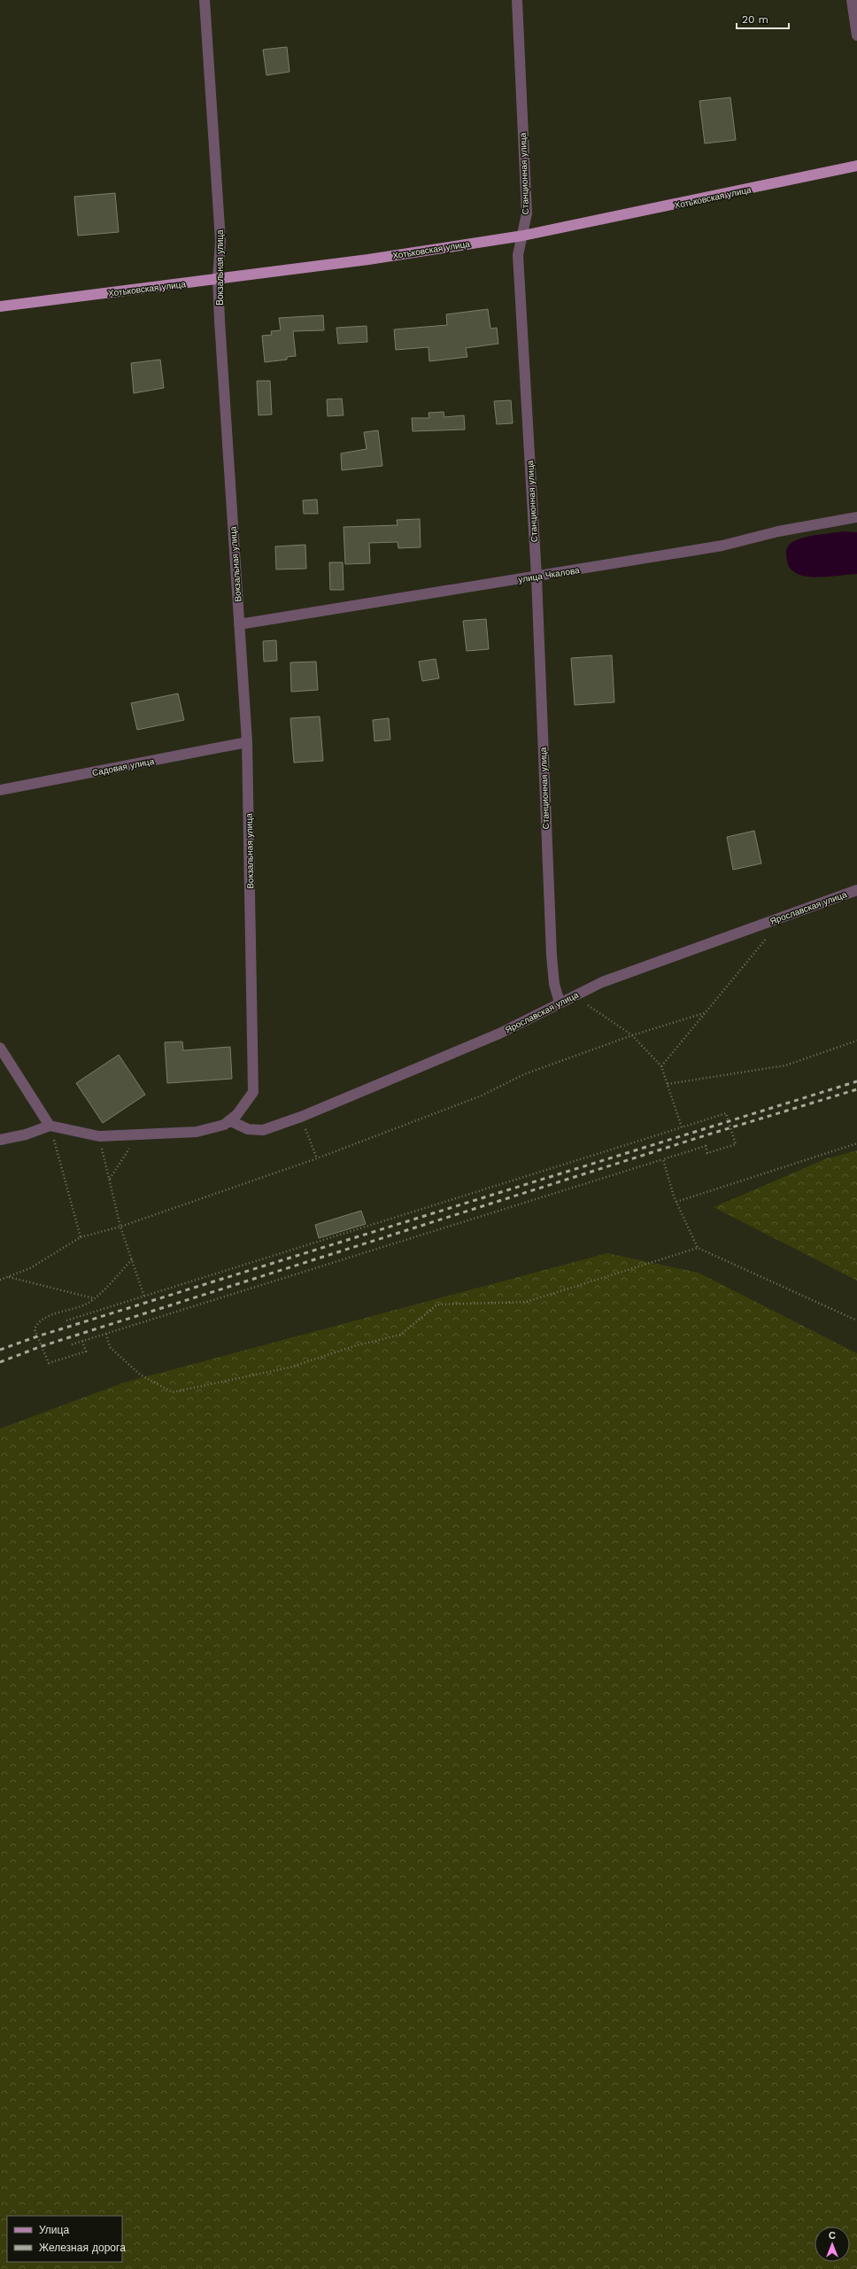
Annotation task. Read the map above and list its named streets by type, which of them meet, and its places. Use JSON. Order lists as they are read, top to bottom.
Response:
{
  "streets": {
    "main road": ["Хотьковская улица"],
    "street": [
      "Станционная улица",
      "Вокзальная улица",
      "улица Чкалова",
      "Садовая улица",
      "Ярославская улица"
    ]
  },
  "crossings": [
    ["Станционная улица", "Хотьковская улица"],
    ["Станционная улица", "улица Чкалова"],
    ["Станционная улица", "Ярославская улица"],
    ["Хотьковская улица", "Вокзальная улица"],
    ["Вокзальная улица", "улица Чкалова"],
    ["Вокзальная улица", "Садовая улица"],
    ["Вокзальная улица", "Ярославская улица"]
  ],
  "legend": ["Улица", "Железная дорога"],
  "scale_bar": "20 m",
  "north": "top"
}
